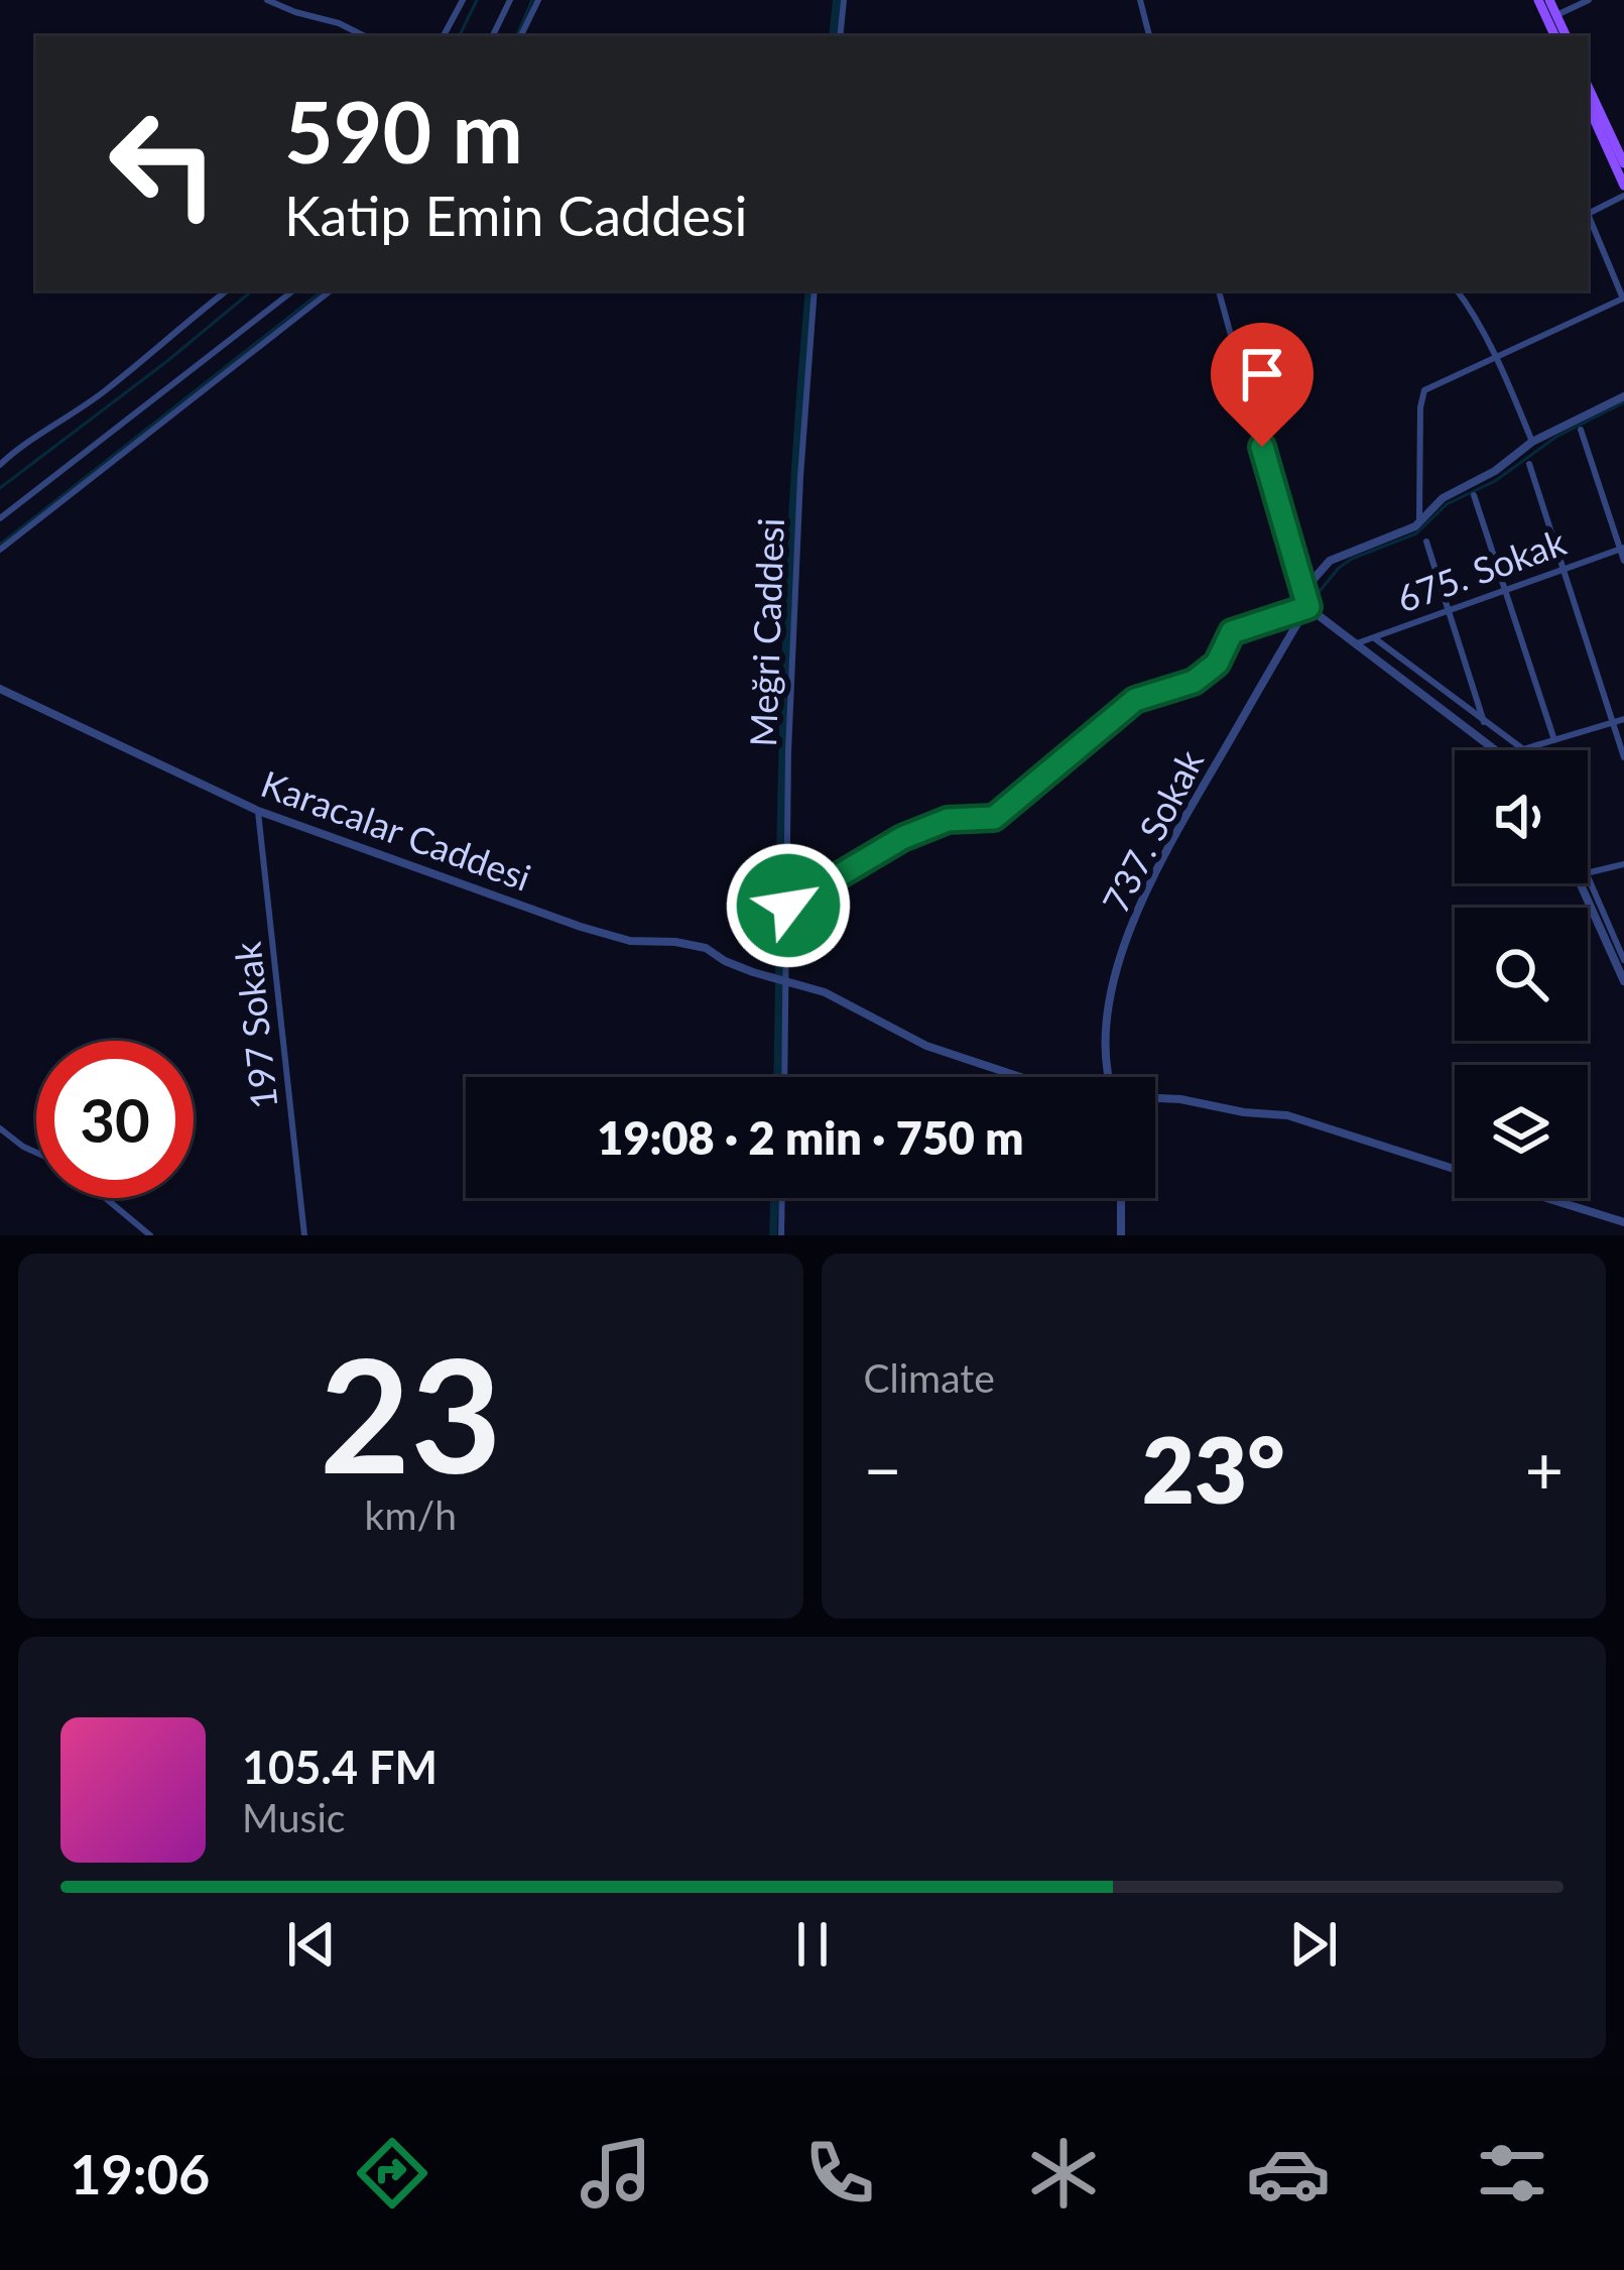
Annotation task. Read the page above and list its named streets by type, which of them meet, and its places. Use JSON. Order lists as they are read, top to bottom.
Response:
{
  "streets": {
    "street": [
      "675. Sokak",
      "Meğri Caddesi",
      "Karacalar Caddesi",
      "737. Sokak",
      "197 Sokak"
    ]
  },
  "crossings": [
    ["Meğri Caddesi", "Karacalar Caddesi"],
    ["Karacalar Caddesi", "197 Sokak"]
  ],
  "page": {
    "turn": ["590 m", "Katip Emin Caddesi"],
    "limit": "30",
    "trip": "19:08 · 2 min · 750 m",
    "tile": [
      ["23", "km/h"],
      "Climate"
    ],
    "heat": ["−", "23°", "+"],
    "song": ["105.4 FM", "Music"],
    "tabs": "19:06"
  }
}
